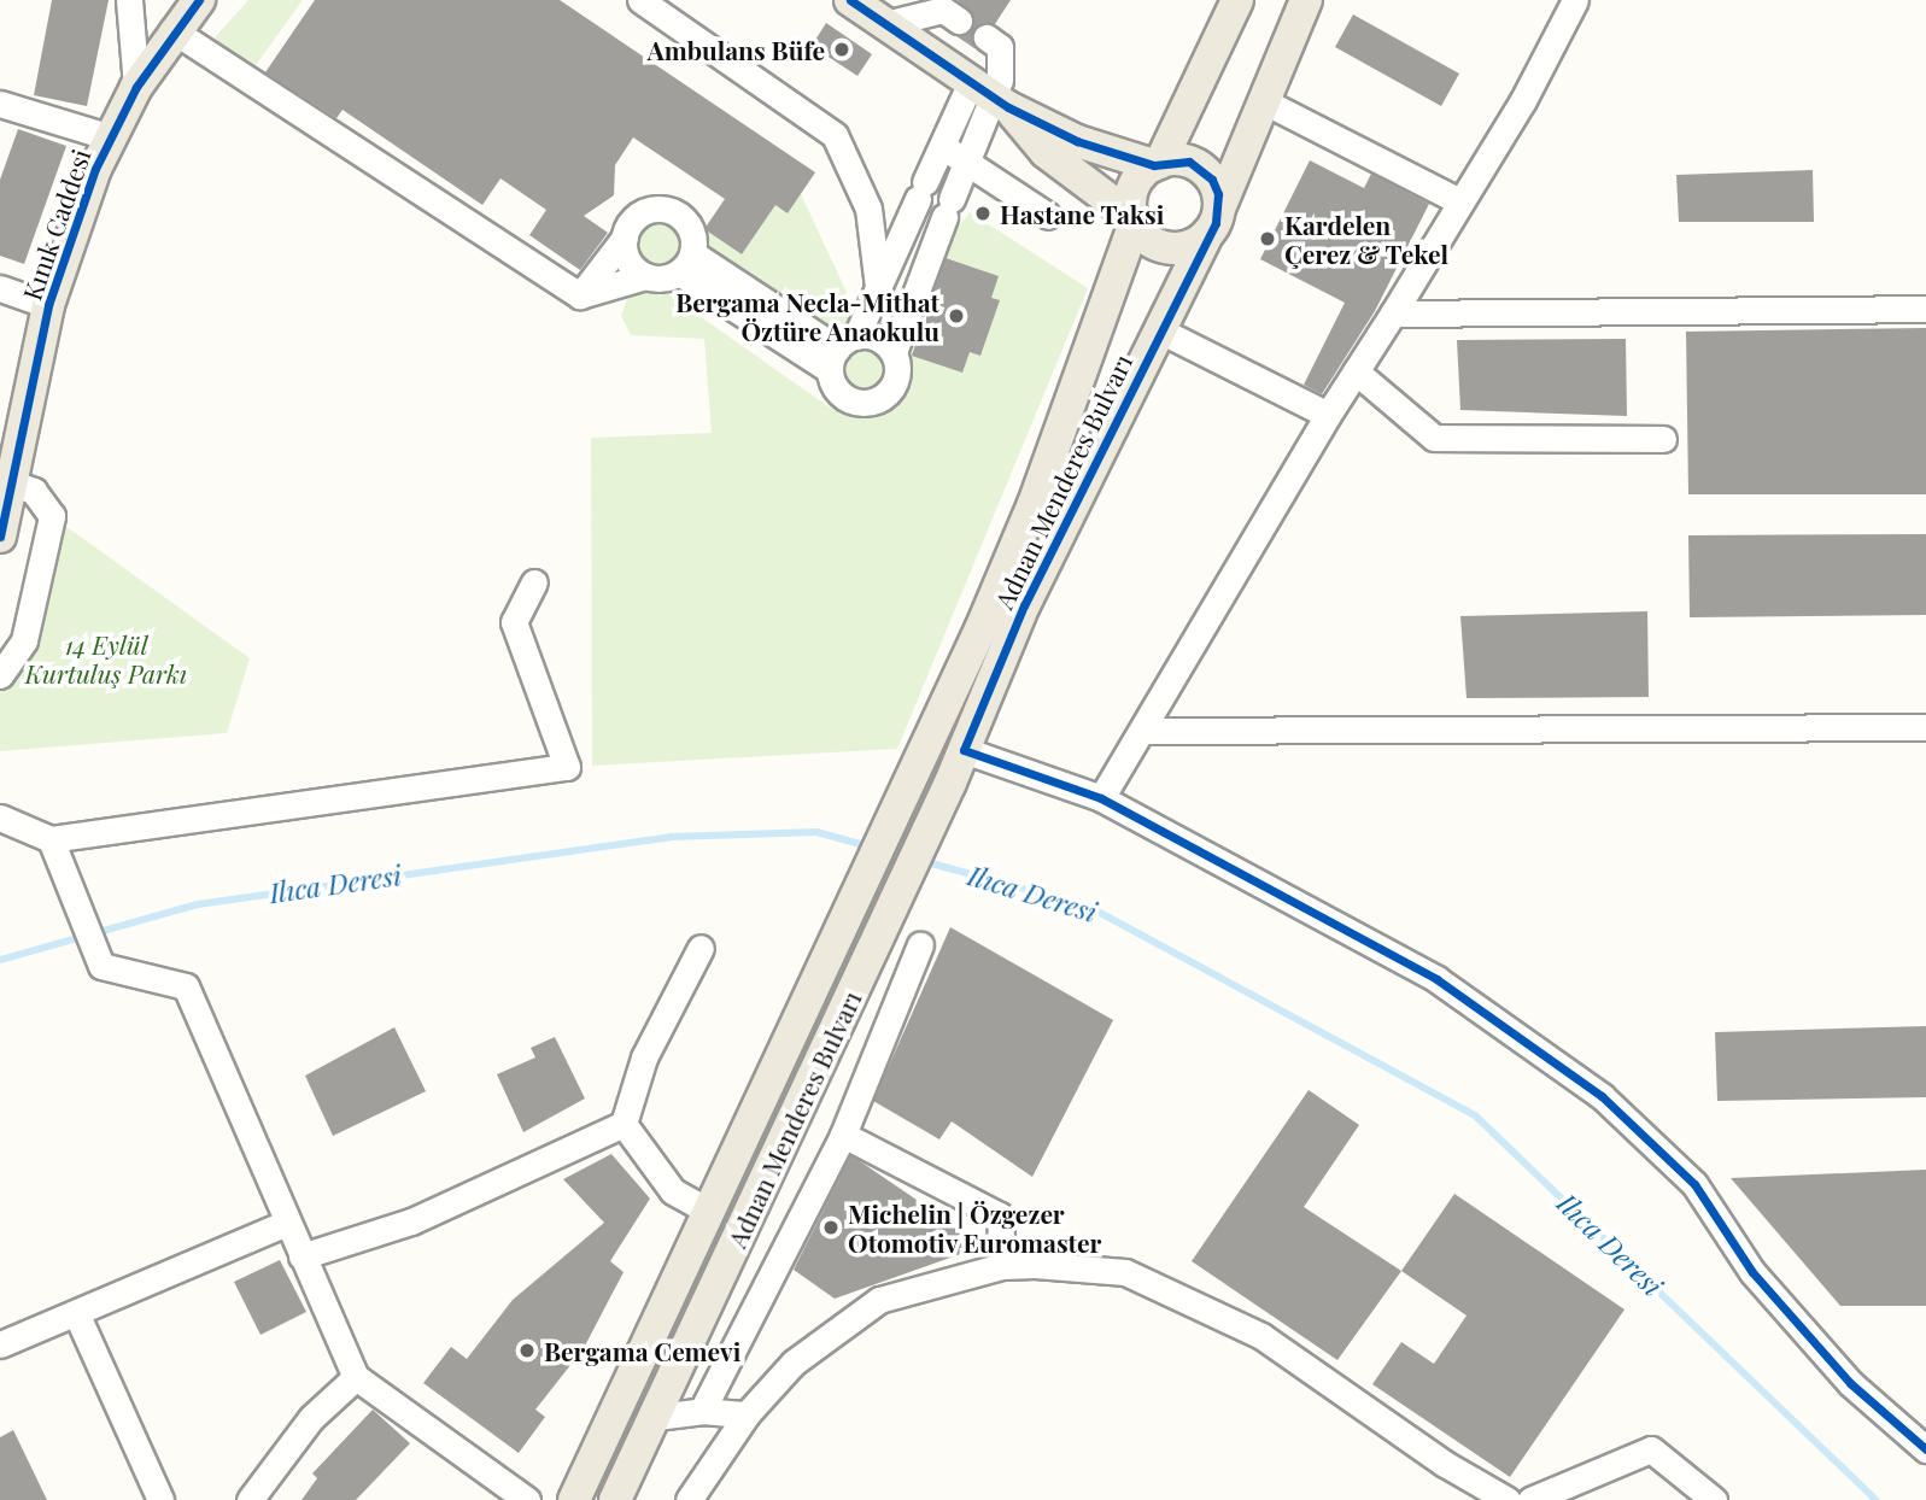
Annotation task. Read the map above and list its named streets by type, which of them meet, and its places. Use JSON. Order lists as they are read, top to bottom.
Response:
{
  "streets": {
    "main road": ["Kınık Caddesi", "Adnan Menderes Bulvarı"]
  },
  "water": ["Ilıca Deresi"],
  "parks": ["14 Eylül Kurtuluş Parkı"],
  "places": [
    "Ambulans Büfe",
    "Hastane Taksi",
    "Kardelen Çerez & Tekel",
    "Bergama Necla-Mithat Öztüre Anaokulu",
    "Michelin | Özgezer Otomotiv Euromaster",
    "Bergama Cemevi"
  ]
}
